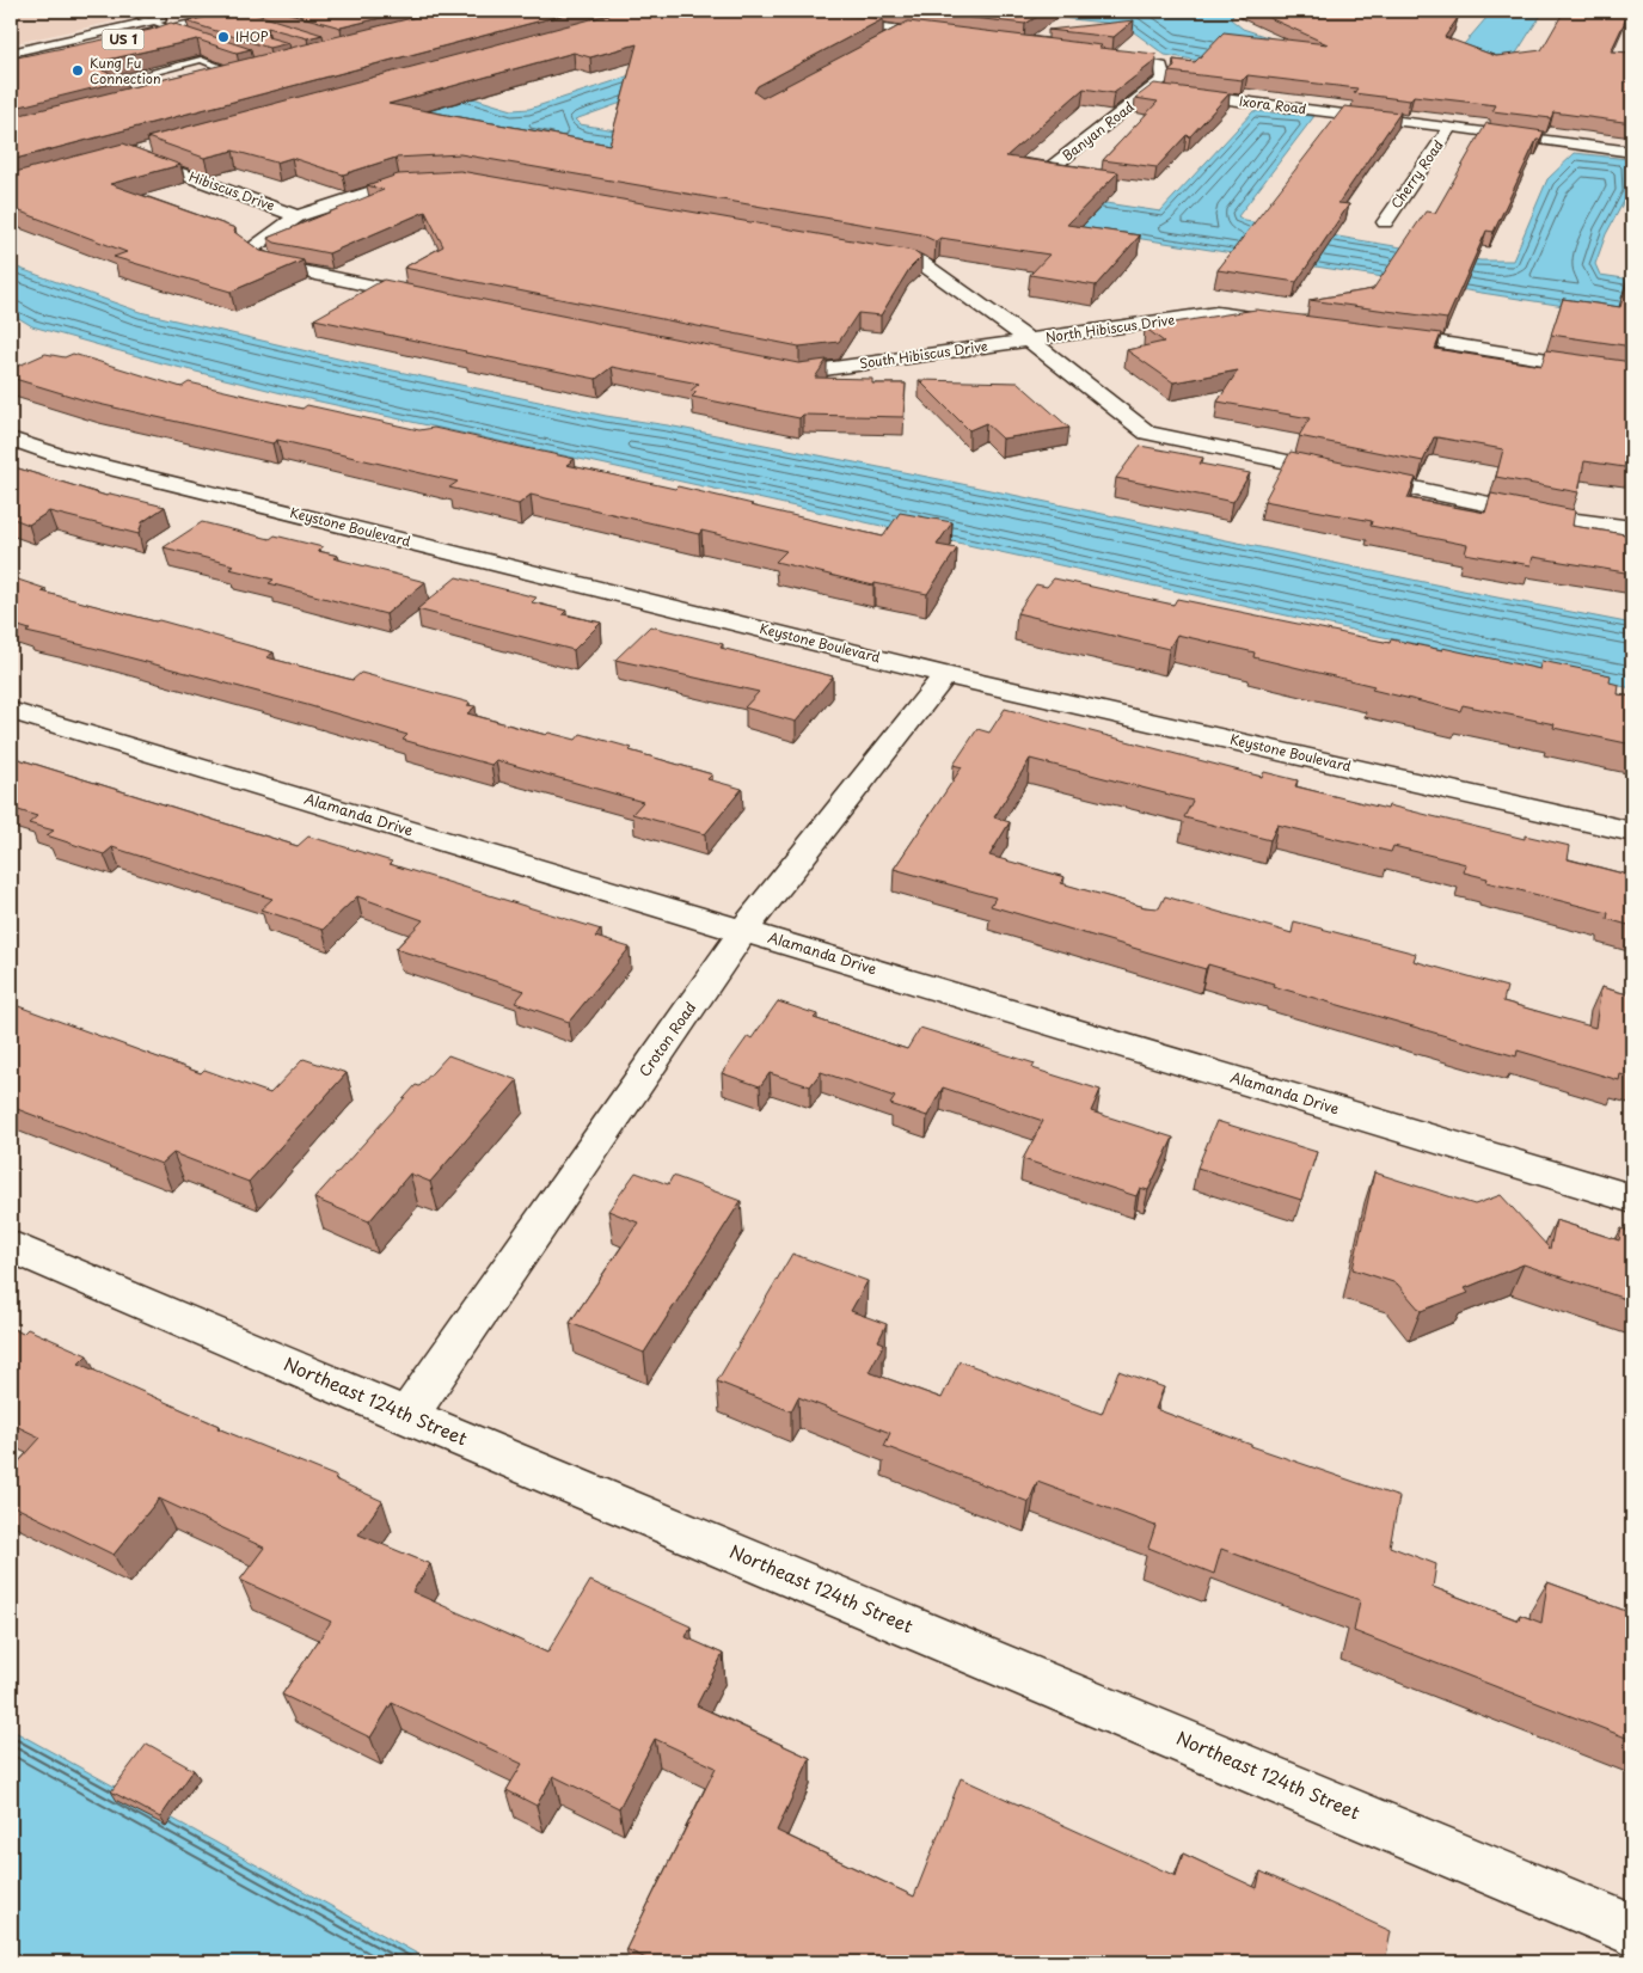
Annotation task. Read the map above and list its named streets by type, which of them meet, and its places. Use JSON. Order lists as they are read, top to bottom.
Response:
{
  "streets": {
    "street": [
      "US 1",
      "Ixora Road",
      "Banyan Road",
      "Cherry Road",
      "Hibiscus Drive",
      "North Hibiscus Drive",
      "South Hibiscus Drive",
      "Keystone Boulevard",
      "Alamanda Drive",
      "Croton Road",
      "Northeast 124th Street"
    ]
  },
  "crossings": [
    ["Ixora Road", "Banyan Road"],
    ["Ixora Road", "Cherry Road"],
    ["North Hibiscus Drive", "South Hibiscus Drive"],
    ["Keystone Boulevard", "Croton Road"],
    ["Alamanda Drive", "Croton Road"],
    ["Croton Road", "Northeast 124th Street"]
  ],
  "places": ["IHOP", "Kung Fu Connection"]
}
